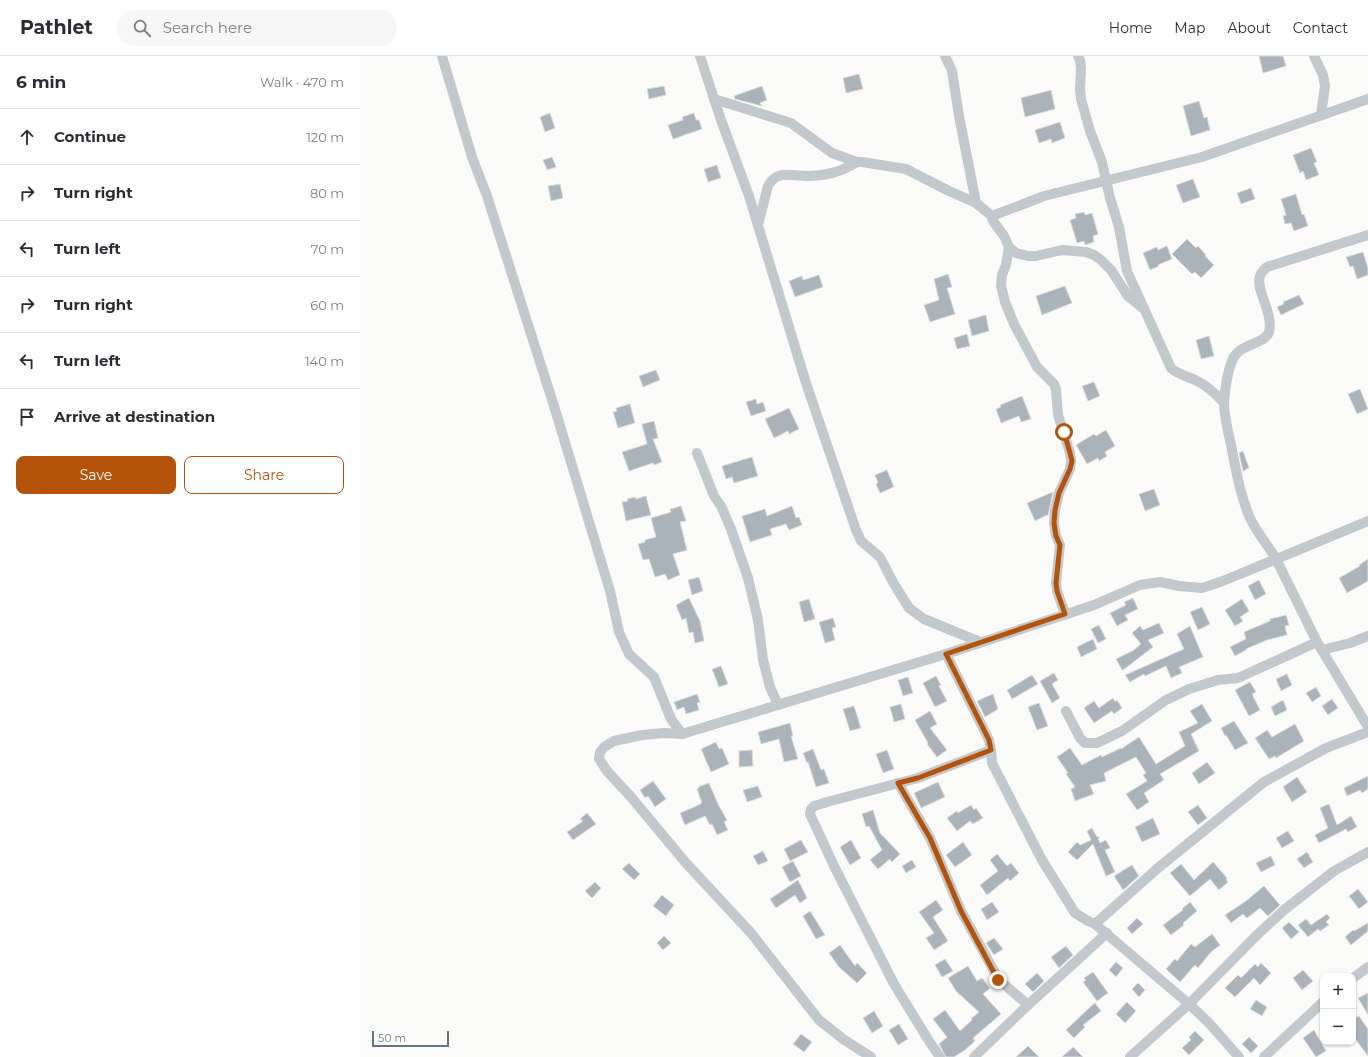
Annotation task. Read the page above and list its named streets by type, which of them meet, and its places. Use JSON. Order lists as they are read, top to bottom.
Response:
{
  "scale_bar": "50 m",
  "page": {
    "header": "Pathlet",
    "search": "Search here",
    "nav": [
      "Home",
      "Map",
      "About",
      "Contact"
    ],
    "heading": ["6 min", "Walk · 470 m"],
    "list": [
      ["Continue", "120 m"],
      ["Turn right", "80 m"],
      ["Turn left", "70 m"],
      ["Turn right", "60 m"],
      ["Turn left", "140 m"],
      "Arrive at destination"
    ],
    "buttons": ["Save", "Share"],
    "map_buttons": ["+", "−"],
    "scale": "50 m"
  }
}
